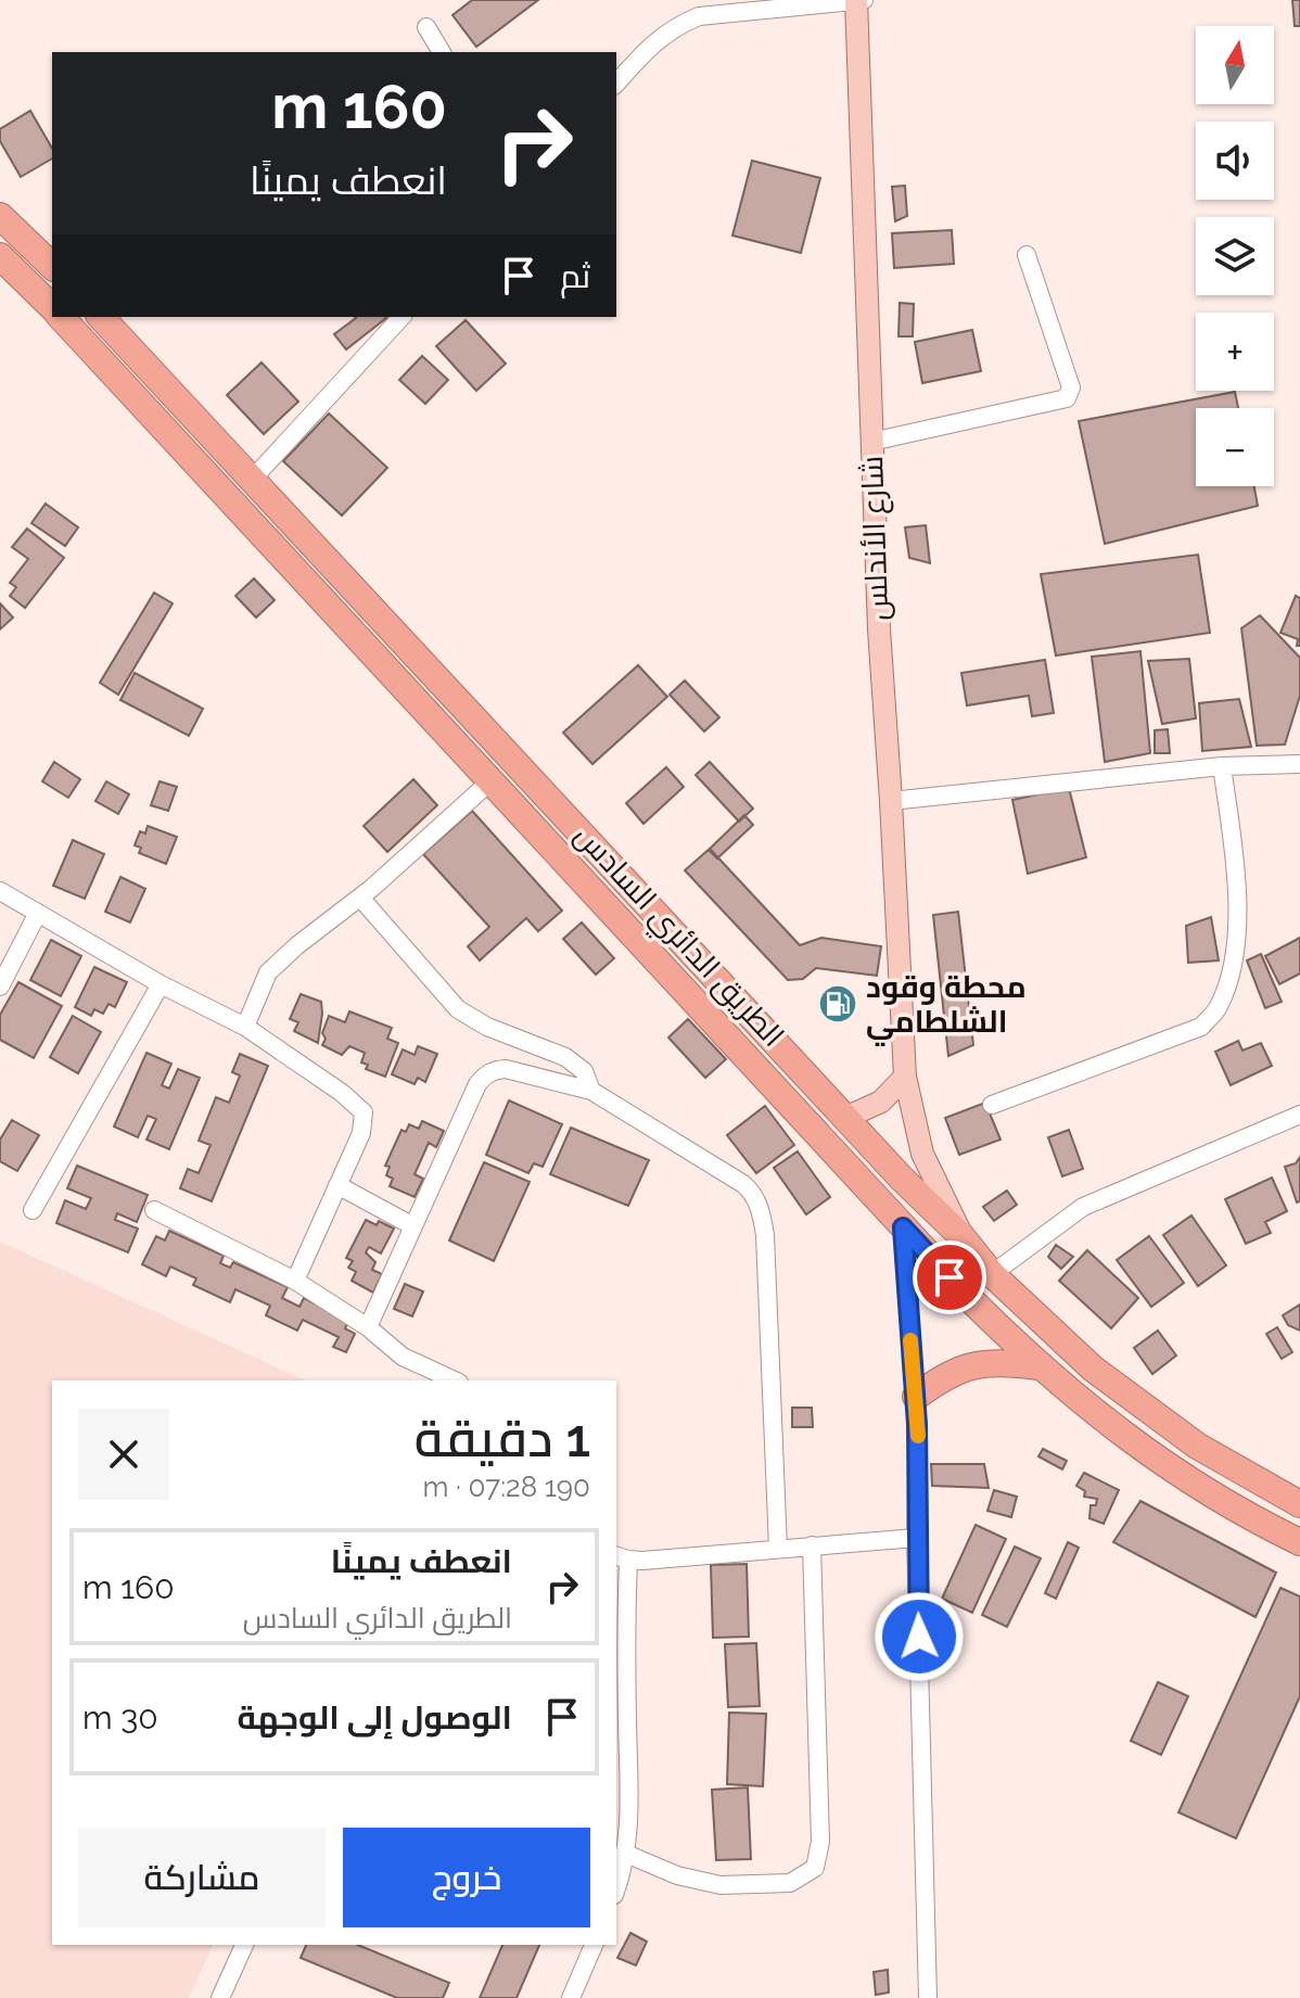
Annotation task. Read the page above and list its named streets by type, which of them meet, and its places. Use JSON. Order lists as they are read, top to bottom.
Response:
{
  "streets": {
    "highway": ["الطريق الدائري السادس"],
    "main road": ["شارع الأندلس"]
  },
  "crossings": [
    ["شارع الأندلس", "الطريق الدائري السادس"]
  ],
  "places": {
    "fuel station": ["محطة وقود الشلطامي"]
  },
  "north": "top",
  "page": {
    "map_buttons": ["+", "−"],
    "turn": ["160 m", "انعطف يمينًا"],
    "then": "ثم",
    "heading": ["1 دقيقة", "190 m · 07:28"],
    "list": [
      {
        "name": "انعطف يمينًا",
        "note": "الطريق الدائري السادس",
        "value": "160 m"
      },
      {
        "name": "الوصول إلى الوجهة",
        "value": "30 m"
      }
    ],
    "buttons": ["خروج", "مشاركة"]
  }
}
